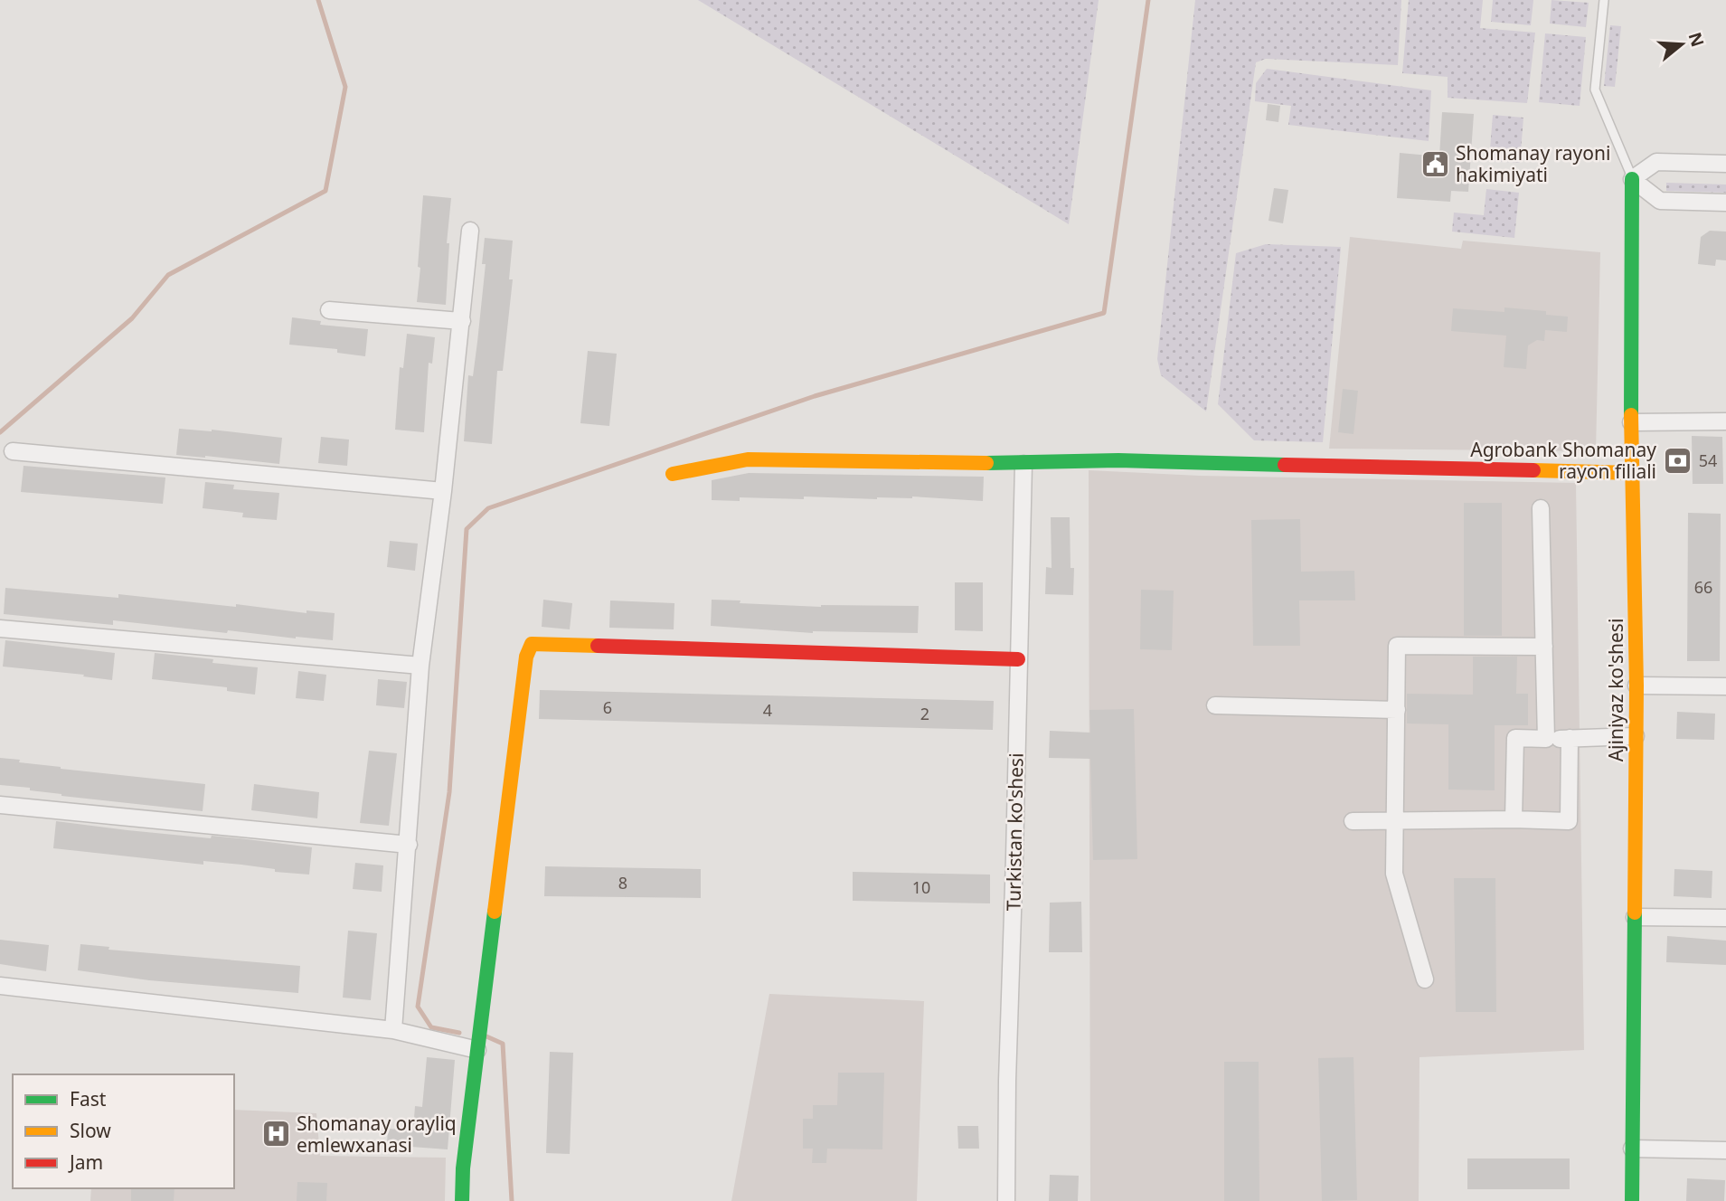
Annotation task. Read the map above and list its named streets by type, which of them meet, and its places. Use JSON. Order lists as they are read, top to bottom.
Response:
{
  "streets": {
    "street": ["Ajiniyaz ko'shesi", "Turkistan ko'shesi"]
  },
  "places": {
    "public building": ["Shomanay rayoni hakimiyati"],
    "bank": ["Agrobank Shomanay rayon filiali"],
    "hospital": ["Shomanay orayliq emlewxanasi"]
  },
  "house_numbers": [
    "54",
    "66",
    "6",
    "4",
    "2",
    "8",
    "10"
  ],
  "legend": ["Fast", "Slow", "Jam"],
  "north": "right"
}
